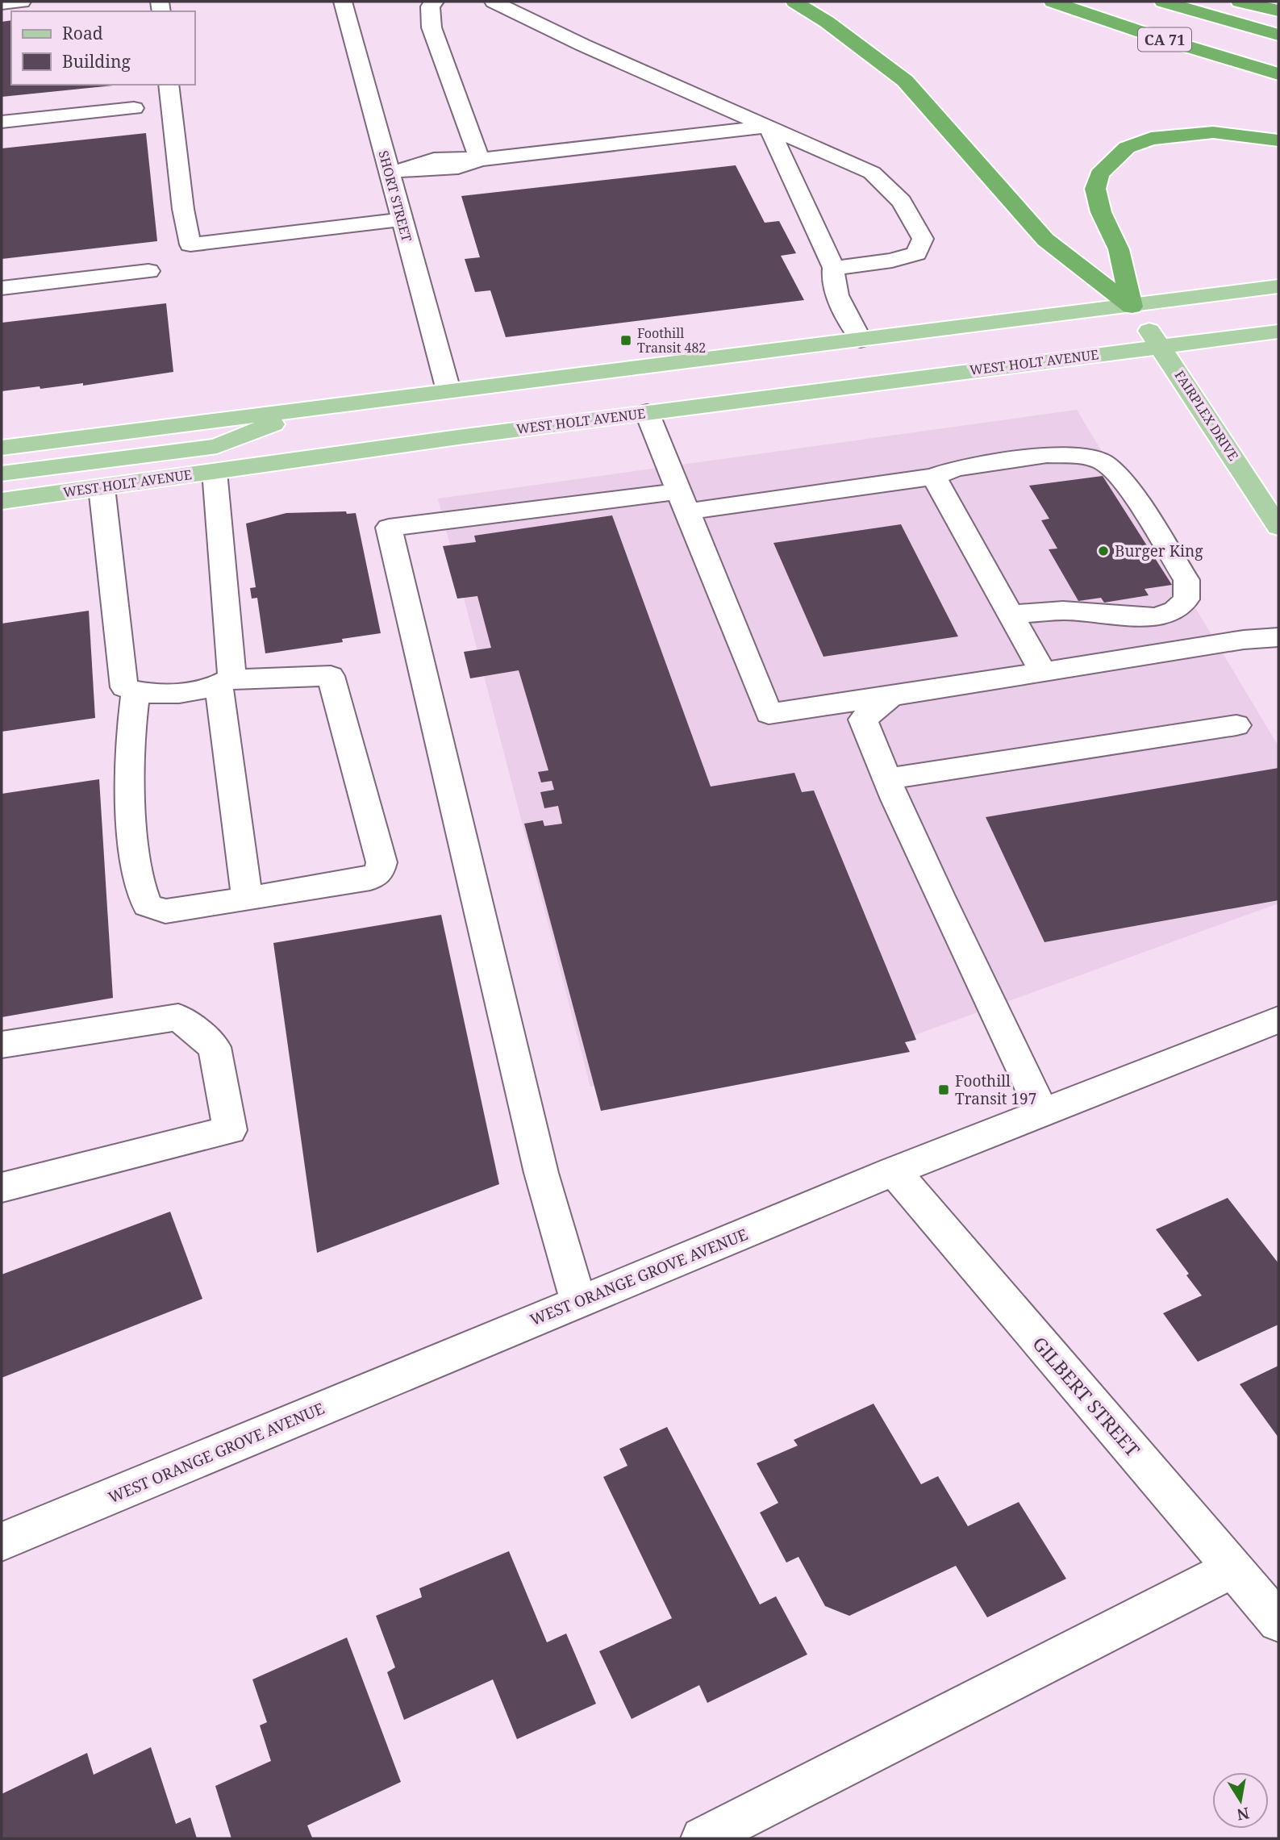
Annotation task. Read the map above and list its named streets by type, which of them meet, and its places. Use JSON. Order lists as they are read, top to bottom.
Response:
{
  "streets": {
    "highway": ["CA 71"],
    "main road": ["WEST HOLT AVENUE", "FAIRPLEX DRIVE"],
    "street": ["SHORT STREET", "WEST ORANGE GROVE AVENUE", "GILBERT STREET"]
  },
  "crossings": [
    ["WEST HOLT AVENUE", "FAIRPLEX DRIVE"],
    ["WEST ORANGE GROVE AVENUE", "GILBERT STREET"]
  ],
  "places": {
    "transit": ["Foothill Transit 482", "Foothill Transit 197"],
    "other": ["Burger King"]
  },
  "legend": ["Road", "Building"],
  "north": "bottom"
}
